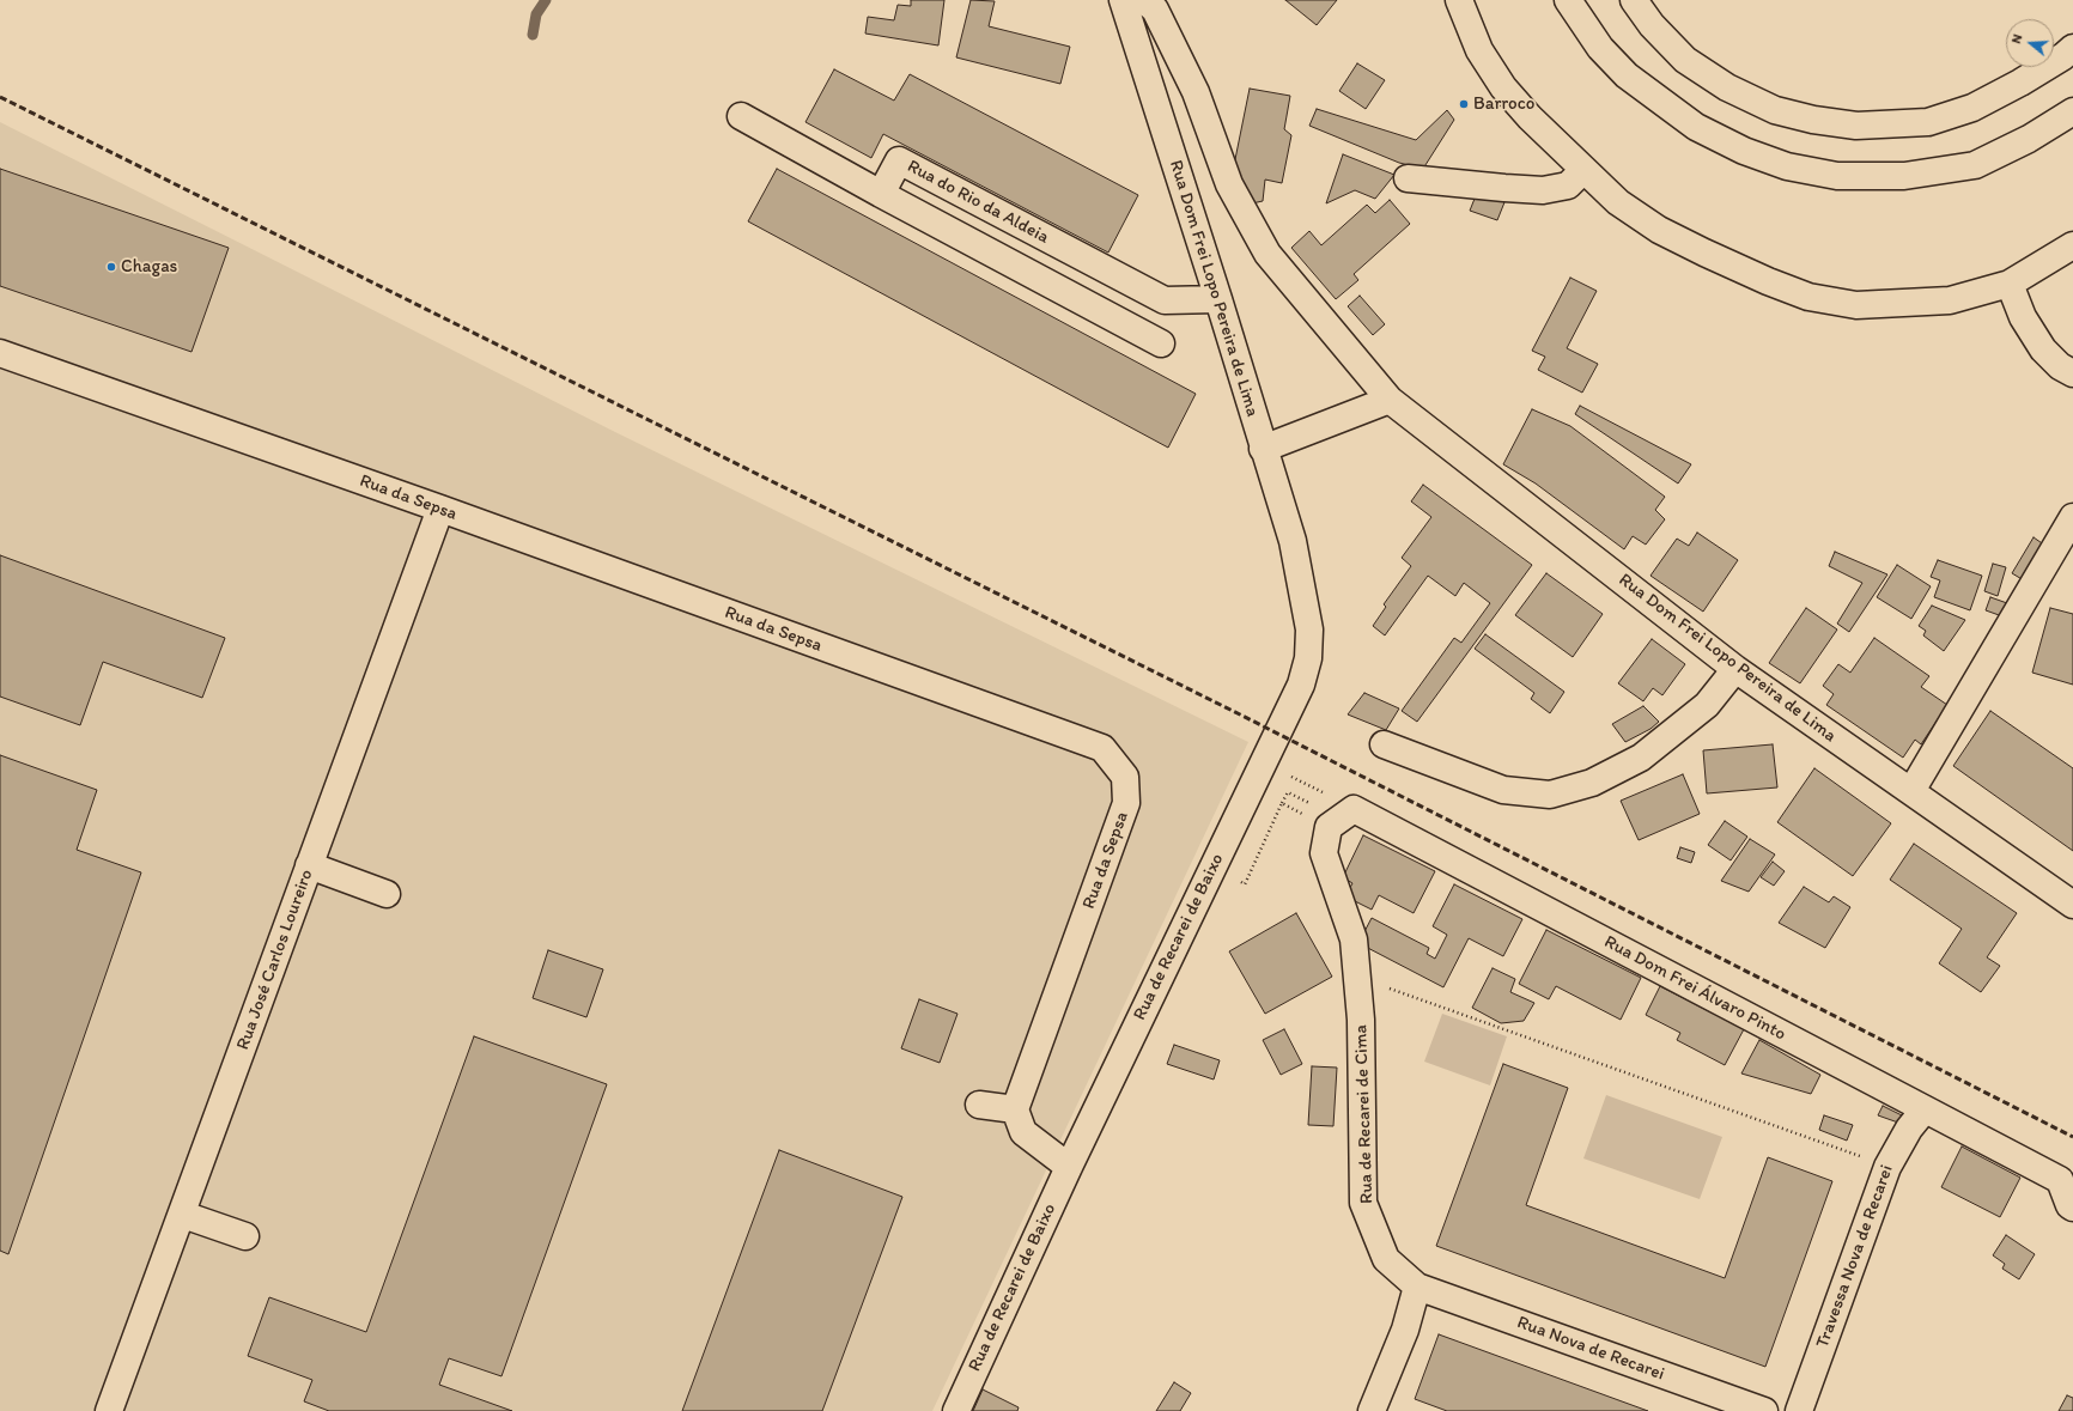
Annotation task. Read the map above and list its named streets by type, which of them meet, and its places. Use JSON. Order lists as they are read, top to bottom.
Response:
{
  "streets": {
    "main road": [
      "Rua do Rio da Aldeia",
      "Rua Dom Frei Lopo Pereira de Lima",
      "Rua da Sepsa",
      "Rua de Recarei de Baixo",
      "Rua José Carlos Loureiro",
      "Rua Dom Frei Álvaro Pinto",
      "Rua de Recarei de Cima",
      "Travessa Nova de Recarei",
      "Rua Nova de Recarei"
    ]
  },
  "crossings": [
    ["Rua do Rio da Aldeia", "Rua Dom Frei Lopo Pereira de Lima"],
    ["Rua Dom Frei Lopo Pereira de Lima", "Rua de Recarei de Baixo"],
    ["Rua da Sepsa", "Rua José Carlos Loureiro"],
    ["Rua Dom Frei Álvaro Pinto", "Rua de Recarei de Cima"],
    ["Rua Dom Frei Álvaro Pinto", "Travessa Nova de Recarei"],
    ["Rua de Recarei de Cima", "Rua Nova de Recarei"]
  ],
  "places": ["Barroco", "Chagas"],
  "north": "left"
}
